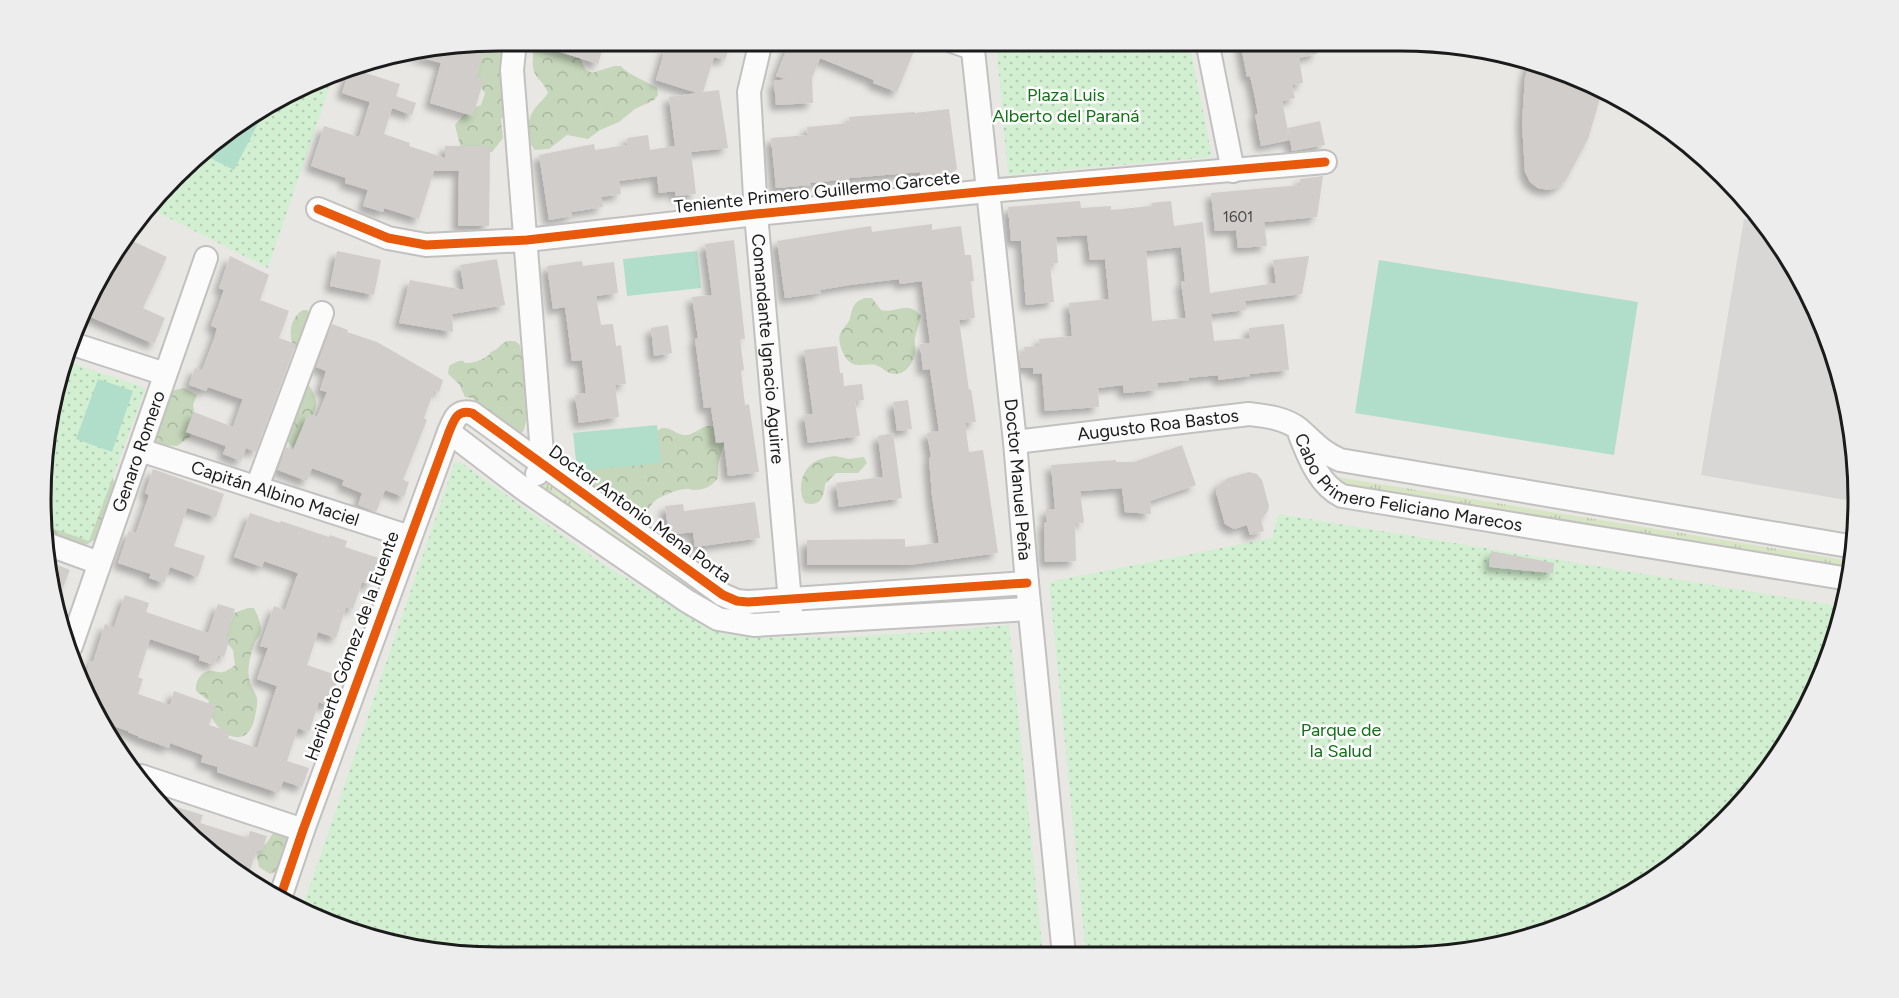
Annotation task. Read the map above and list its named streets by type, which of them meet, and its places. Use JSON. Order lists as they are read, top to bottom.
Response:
{
  "streets": {
    "street": [
      "Teniente Primero Guillermo Garcete",
      "Comandante Ignacio Aguirre",
      "Augusto Roa Bastos",
      "Genaro Romero",
      "Cabo Primero Feliciano Marecos",
      "Doctor Manuel Peña",
      "Capitán Albino Maciel",
      "Doctor Antonio Mena Porta",
      "Heriberto Gómez de la Fuente"
    ]
  },
  "crossings": [
    ["Teniente Primero Guillermo Garcete", "Comandante Ignacio Aguirre"],
    ["Teniente Primero Guillermo Garcete", "Doctor Manuel Peña"],
    ["Comandante Ignacio Aguirre", "Doctor Antonio Mena Porta"],
    ["Augusto Roa Bastos", "Cabo Primero Feliciano Marecos"],
    ["Augusto Roa Bastos", "Doctor Manuel Peña"],
    ["Genaro Romero", "Capitán Albino Maciel"],
    ["Doctor Manuel Peña", "Doctor Antonio Mena Porta"],
    ["Capitán Albino Maciel", "Heriberto Gómez de la Fuente"],
    ["Doctor Antonio Mena Porta", "Heriberto Gómez de la Fuente"]
  ],
  "parks": ["Plaza Luis Alberto del Paraná", "Parque de la Salud"],
  "house_numbers": ["1601"]
}
